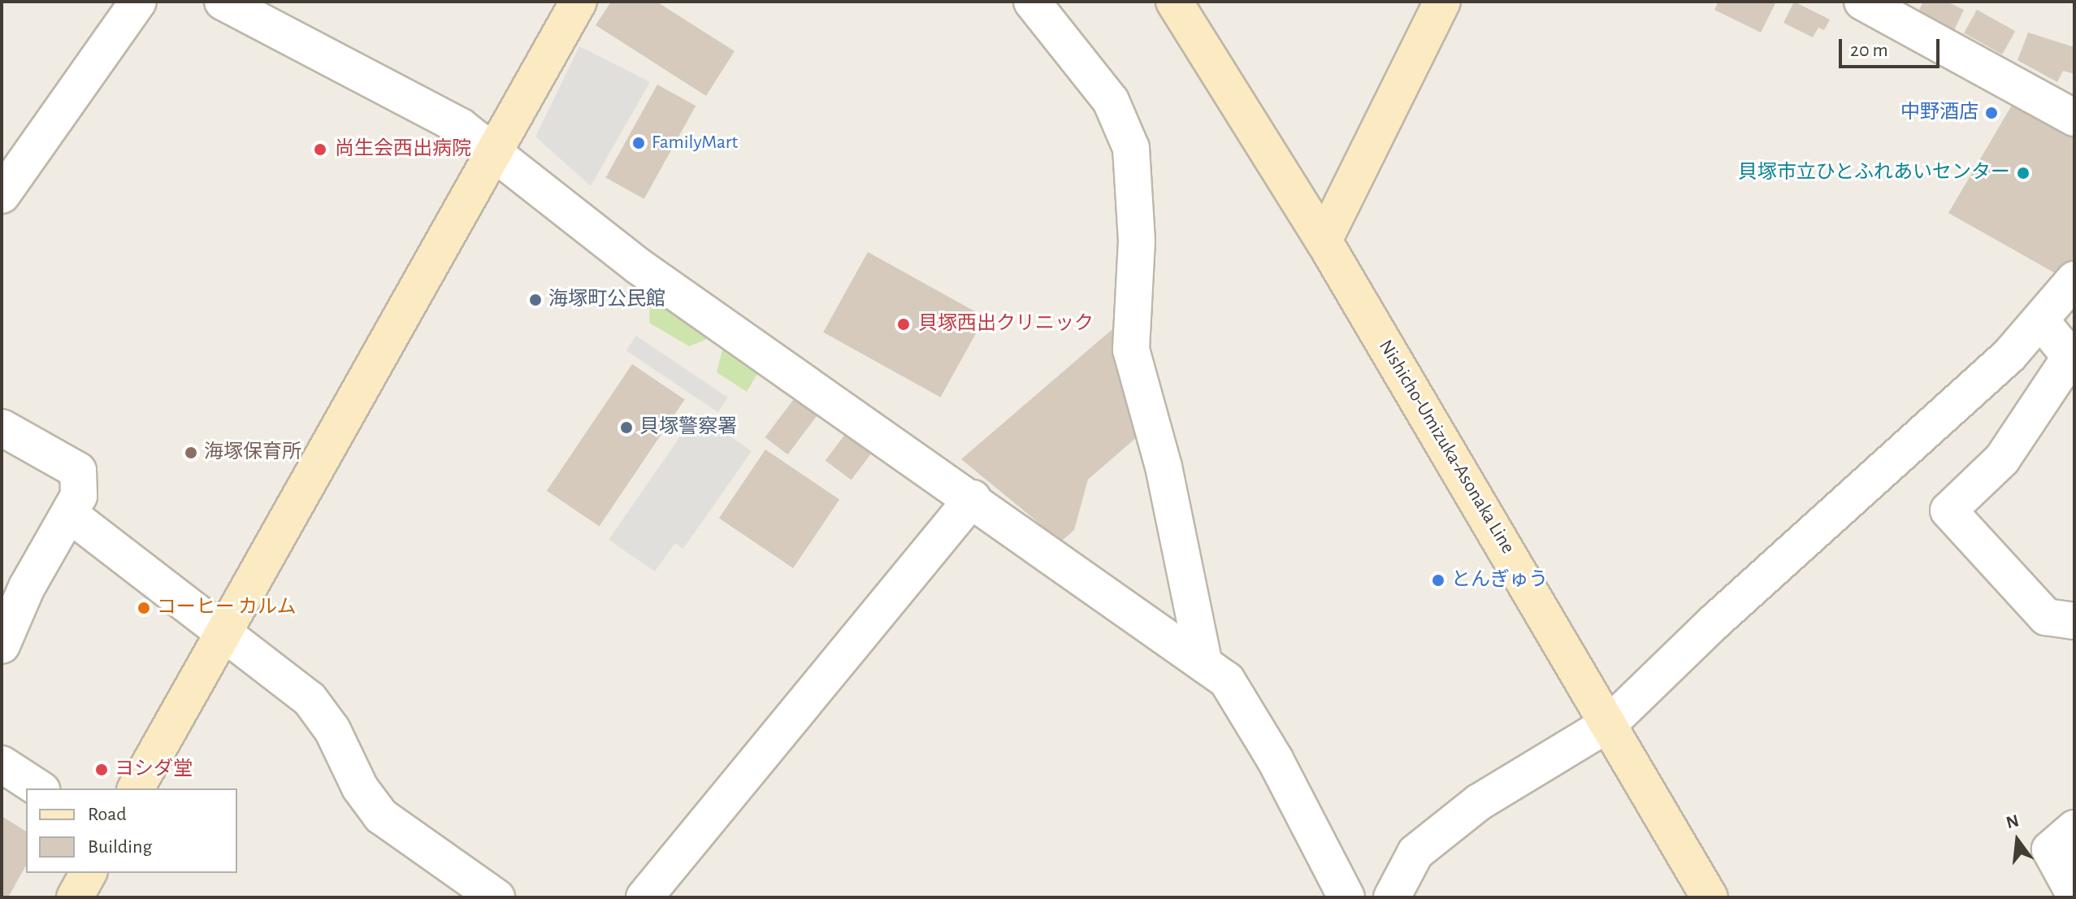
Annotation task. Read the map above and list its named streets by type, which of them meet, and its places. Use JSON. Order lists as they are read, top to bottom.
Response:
{
  "streets": {
    "street": ["Nishicho-Umizuka-Asonaka Line"]
  },
  "places": [
    "中野酒店",
    "FamilyMart",
    "尚生会西出病院",
    "貝塚市立ひとふれあいセンター",
    "海塚町公民館",
    "貝塚西出クリニック",
    "貝塚警察署",
    "海塚保育所",
    "とんぎゅう",
    "コーヒー カルム",
    "ヨシダ堂"
  ],
  "legend": ["Road", "Building"],
  "scale_bar": "20 m",
  "north": "top"
}
